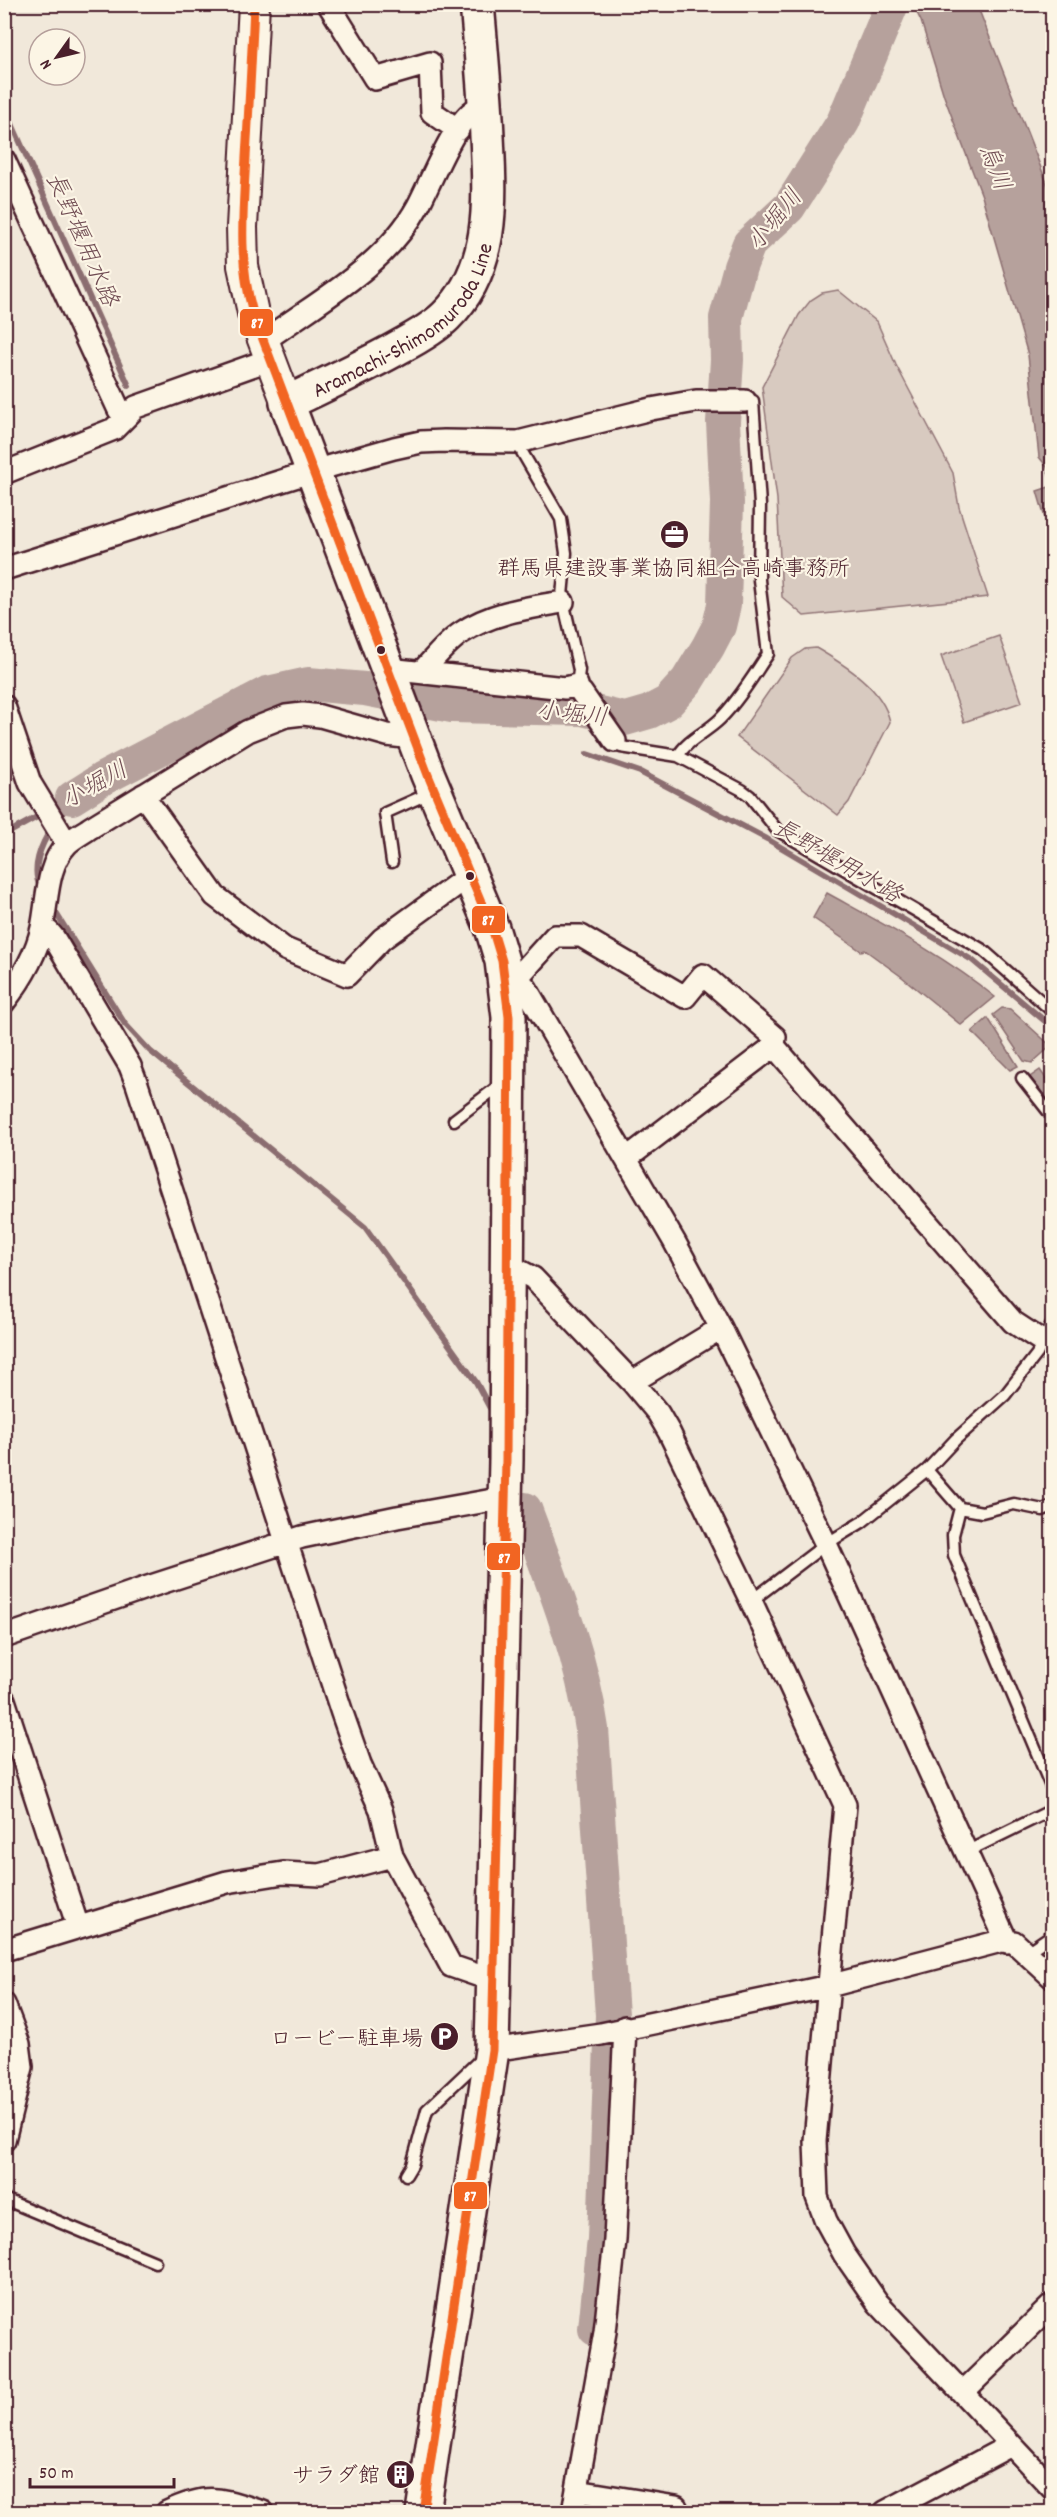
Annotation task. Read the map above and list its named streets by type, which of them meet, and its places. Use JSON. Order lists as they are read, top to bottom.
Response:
{
  "streets": {
    "main road": ["Aramachi-Shimomuroda Line"]
  },
  "water": ["烏川", "小堀川", "長野堰用水路"],
  "places": {
    "office": ["群馬県建設事業協同組合高崎事務所"],
    "parking": ["ロービー駐車場"],
    "building": ["サラダ館"]
  },
  "lines": ["transit line 87"],
  "scale_bar": "50 m",
  "north": "bottom left"
}
